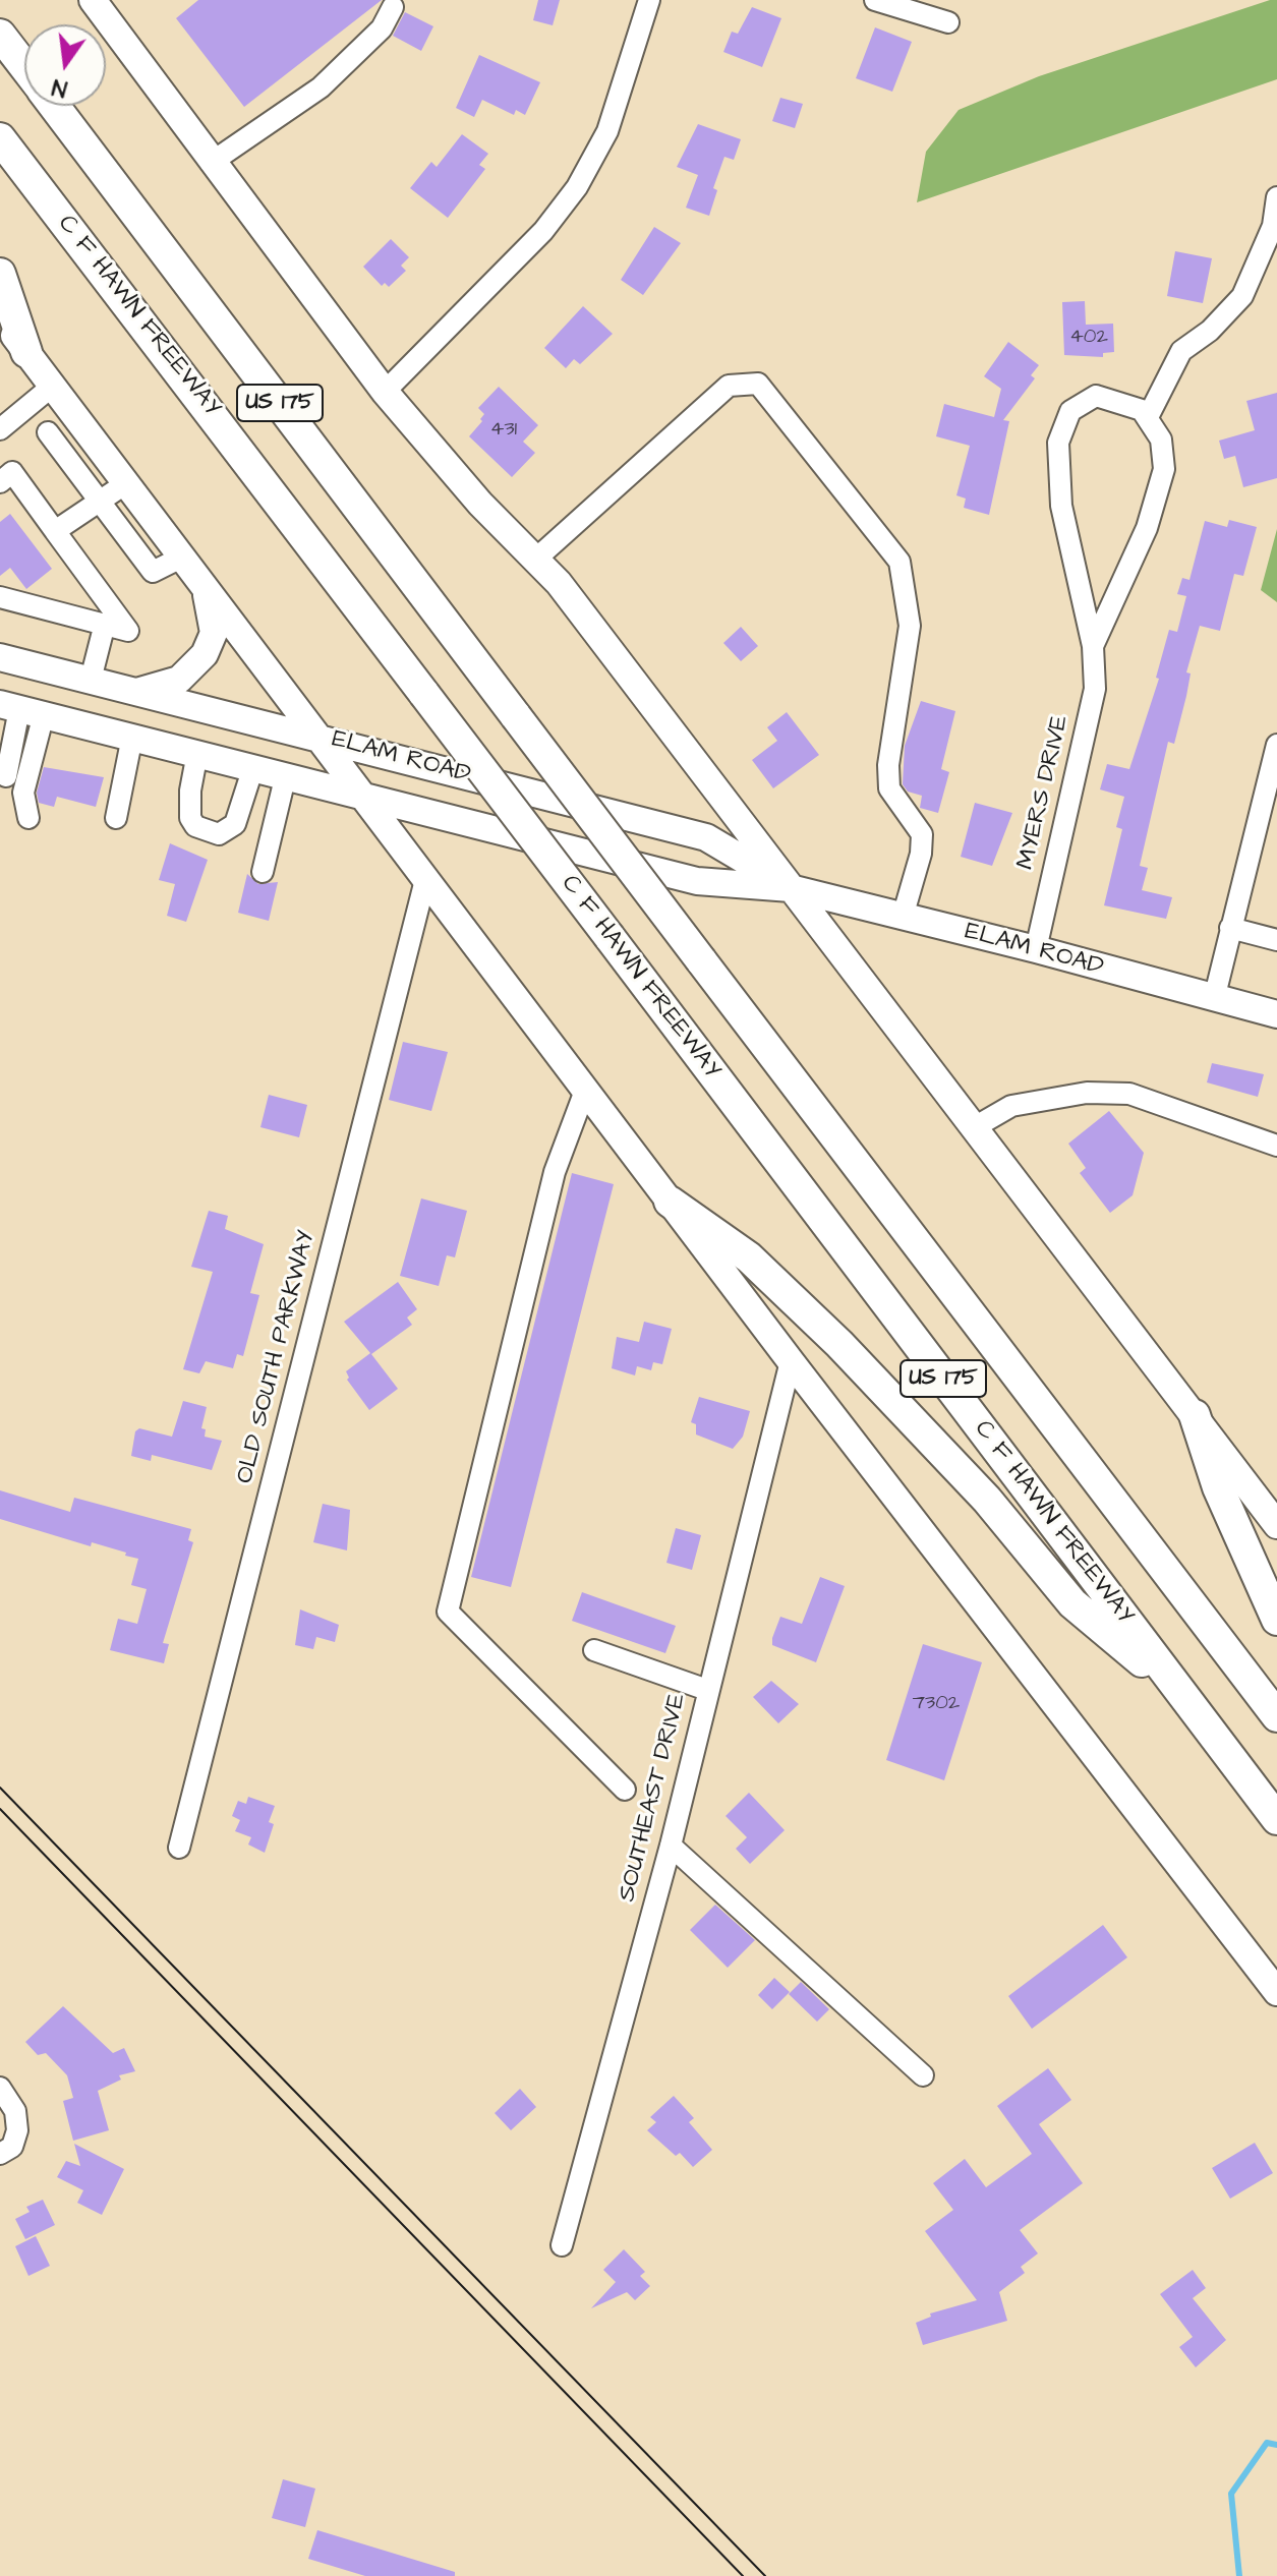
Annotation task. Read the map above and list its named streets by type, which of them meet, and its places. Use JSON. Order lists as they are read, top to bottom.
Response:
{
  "streets": {
    "highway": ["C F HAWN FREEWAY", "US 175"],
    "main road": ["ELAM ROAD"],
    "street": ["MYERS DRIVE", "OLD SOUTH PARKWAY", "SOUTHEAST DRIVE"]
  },
  "crossings": [
    ["ELAM ROAD", "MYERS DRIVE"]
  ],
  "house_numbers": ["402", "431", "7302"],
  "north": "bottom"
}
